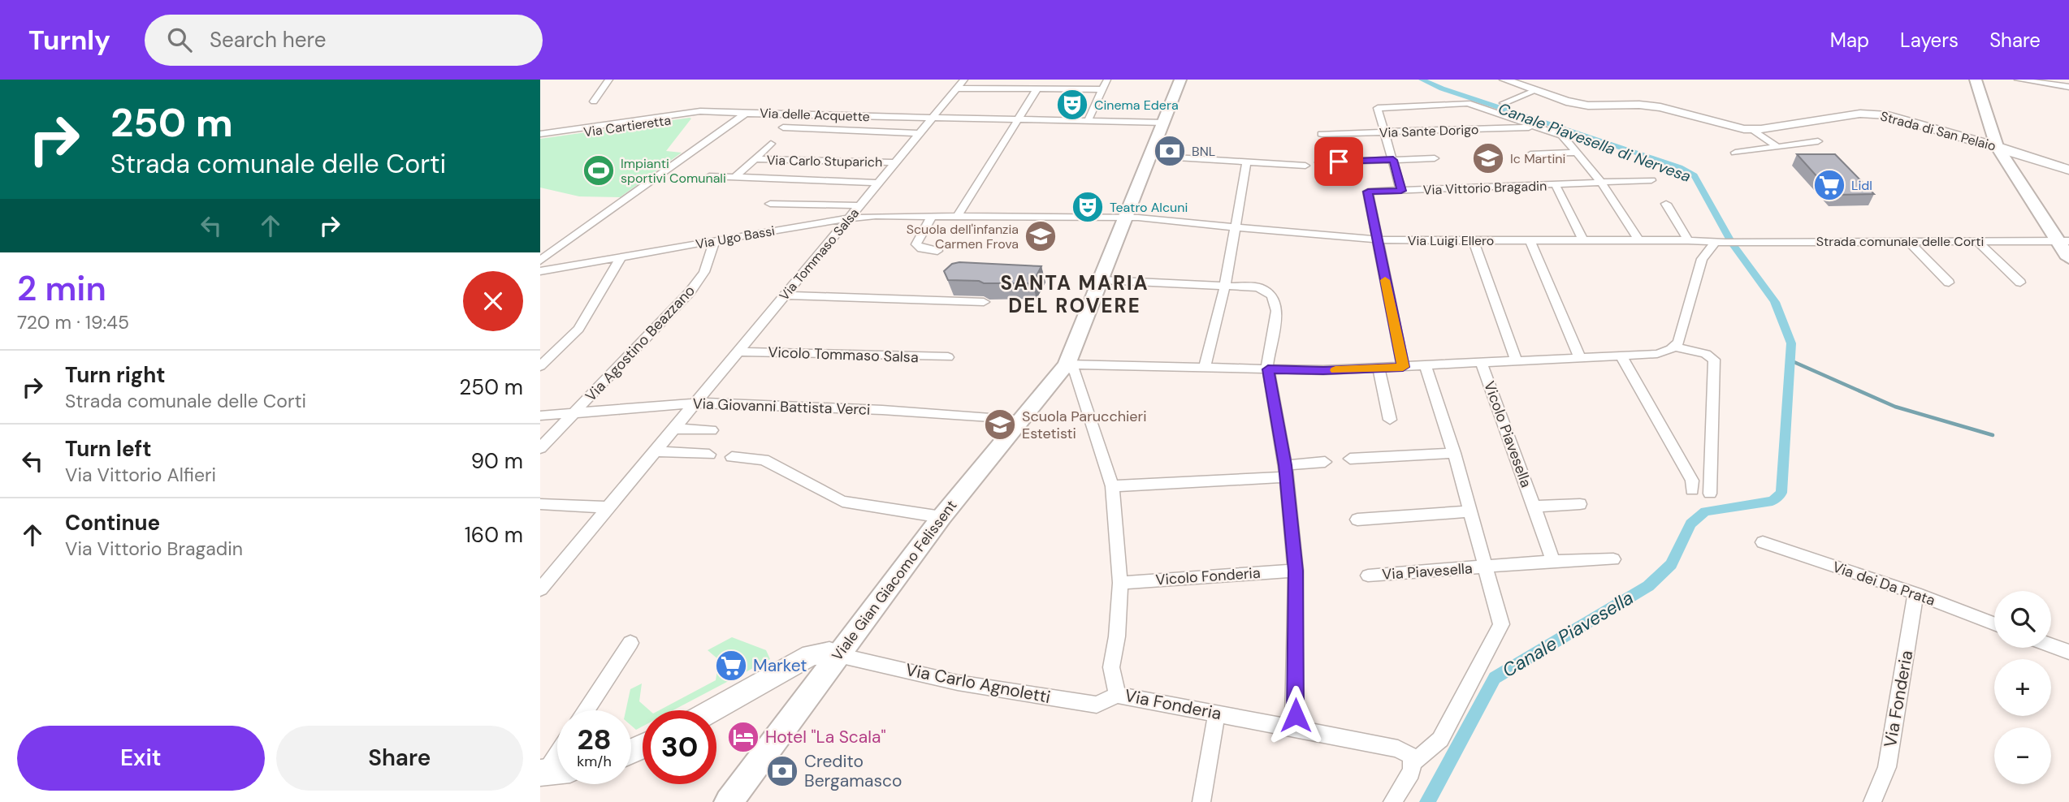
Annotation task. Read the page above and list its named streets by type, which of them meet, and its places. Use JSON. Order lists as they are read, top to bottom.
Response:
{
  "streets": {
    "main road": ["Viale Gian Giacomo Felissent"],
    "street": [
      "Via delle Acquette",
      "Via Cartieretta",
      "Via Sante Dorigo",
      "Strada di San Pelaio",
      "Via Carlo Stuparich",
      "Via Vittorio Bragadin",
      "Via Ugo Bassi",
      "Via Luigi Ellero",
      "Strada comunale delle Corti",
      "Via Tommaso Salsa",
      "Via Agostino Beazzano",
      "Vicolo Tommaso Salsa",
      "Via Giovanni Battista Verci",
      "Vicolo Piavesella",
      "Via Piavesella",
      "Vicolo Fonderia",
      "Via dei Da Prata",
      "Via Carlo Agnoletti",
      "Via Fonderia"
    ]
  },
  "crossings": [
    ["Via delle Acquette", "Via Cartieretta"],
    ["Via delle Acquette", "Via Tommaso Salsa"],
    ["Via delle Acquette", "Viale Gian Giacomo Felissent"],
    ["Via Carlo Stuparich", "Via Tommaso Salsa"],
    ["Via Vittorio Bragadin", "Via Luigi Ellero"],
    ["Via Ugo Bassi", "Via Luigi Ellero"],
    ["Via Ugo Bassi", "Via Tommaso Salsa"],
    ["Via Ugo Bassi", "Via Agostino Beazzano"],
    ["Via Ugo Bassi", "Viale Gian Giacomo Felissent"],
    ["Via Luigi Ellero", "Strada comunale delle Corti"],
    ["Via Luigi Ellero", "Viale Gian Giacomo Felissent"],
    ["Via Tommaso Salsa", "Vicolo Tommaso Salsa"],
    ["Via Tommaso Salsa", "Via Giovanni Battista Verci"],
    ["Via Agostino Beazzano", "Via Giovanni Battista Verci"],
    ["Via Giovanni Battista Verci", "Viale Gian Giacomo Felissent"],
    ["Via Piavesella", "Via Fonderia"],
    ["Vicolo Fonderia", "Via Fonderia"],
    ["Viale Gian Giacomo Felissent", "Via Carlo Agnoletti"],
    ["Viale Gian Giacomo Felissent", "Via Fonderia"],
    ["Via dei Da Prata", "Via Fonderia"],
    ["Via Carlo Agnoletti", "Via Fonderia"]
  ],
  "districts": ["SANTA MARIA DEL ROVERE"],
  "water": ["Canale Piavesella di Nervesa", "Canale Piavesella"],
  "places": {
    "theatre": ["Cinema Edera", "Teatro Alcuni"],
    "bank": ["BNL", "Credito Bergamasco"],
    "school or university": ["Ic Martini", "Scuola dell'infanzia Carmen Frova", "Scuola Parucchieri Estetisti"],
    "sports": ["Impianti sportivi Comunali"],
    "supermarket": ["Lidl", "Market"],
    "hotel": ["Hotel \"La Scala\""]
  },
  "page": {
    "header": "Turnly",
    "search": "Search here",
    "nav": ["Map", "Layers", "Share"],
    "turn": ["250 m", "Strada comunale delle Corti"],
    "heading": ["2 min", "720 m · 19:45"],
    "list": [
      {
        "name": "Turn right",
        "note": "Strada comunale delle Corti",
        "value": "250 m"
      },
      {
        "name": "Turn left",
        "note": "Via Vittorio Alfieri",
        "value": "90 m"
      },
      {
        "name": "Continue",
        "note": "Via Vittorio Bragadin",
        "value": "160 m"
      }
    ],
    "map_buttons": ["+", "−"],
    "speed": "28 km/h",
    "limit": "30",
    "buttons": ["Exit", "Share"]
  }
}
